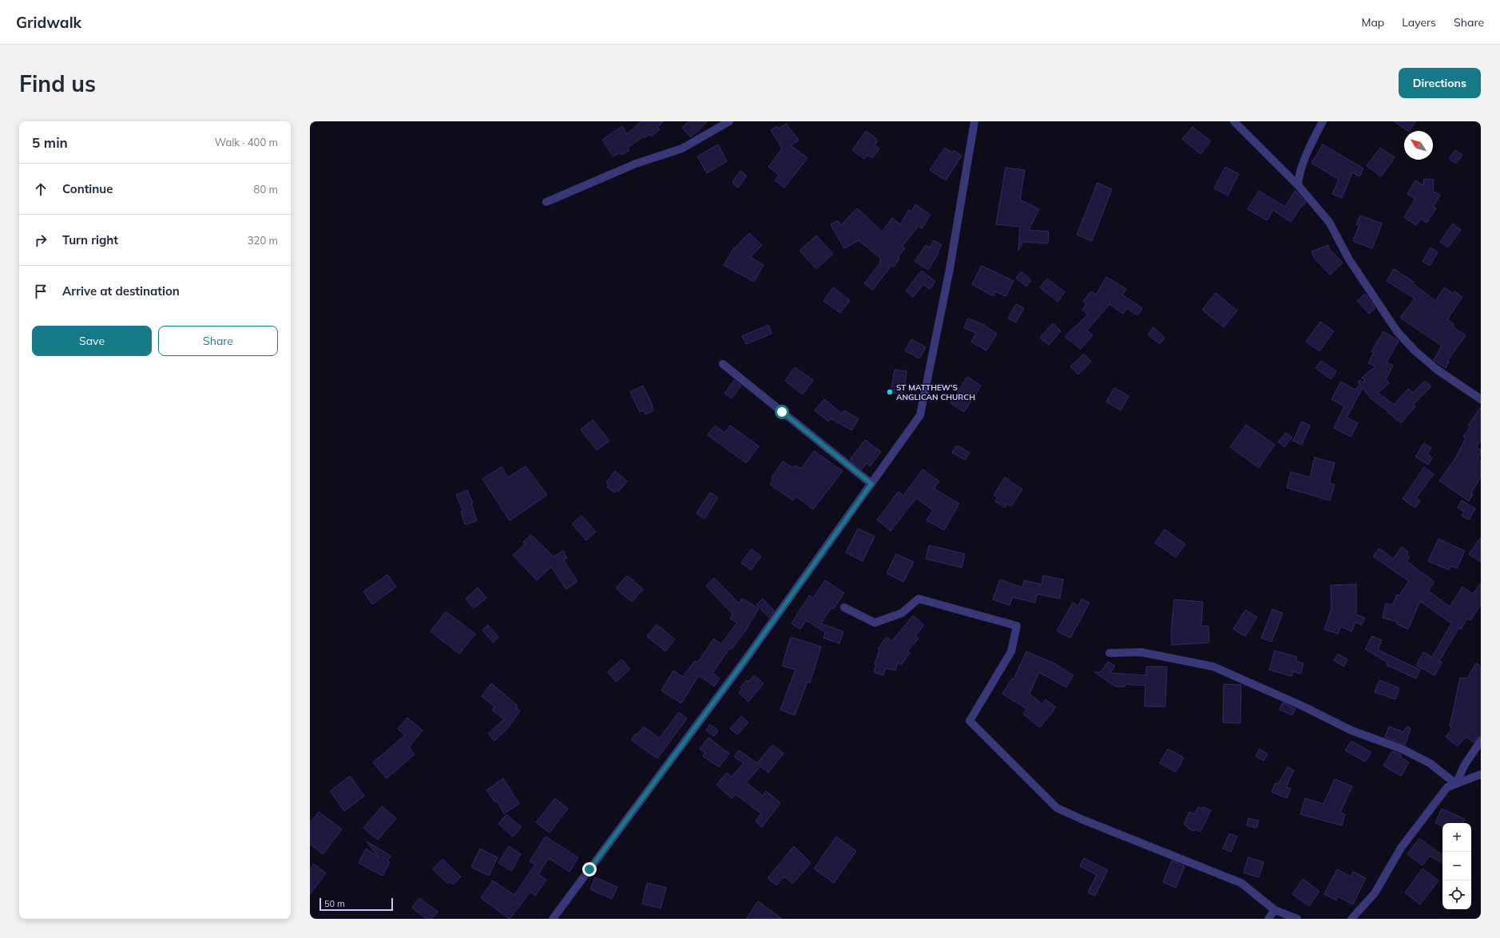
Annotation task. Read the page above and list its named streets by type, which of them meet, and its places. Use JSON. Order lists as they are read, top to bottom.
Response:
{
  "places": ["ST MATTHEW'S ANGLICAN CHURCH"],
  "scale_bar": "50 m",
  "north": "top left",
  "page": {
    "header": "Gridwalk",
    "nav": ["Map", "Layers", "Share"],
    "buttons": [
      "Directions",
      ["Save", "Share"]
    ],
    "title": "Find us",
    "heading": ["5 min", "Walk · 400 m"],
    "list": [
      ["Continue", "80 m"],
      ["Turn right", "320 m"],
      "Arrive at destination"
    ],
    "map_buttons": ["+", "−"],
    "scale": "50 m"
  }
}
